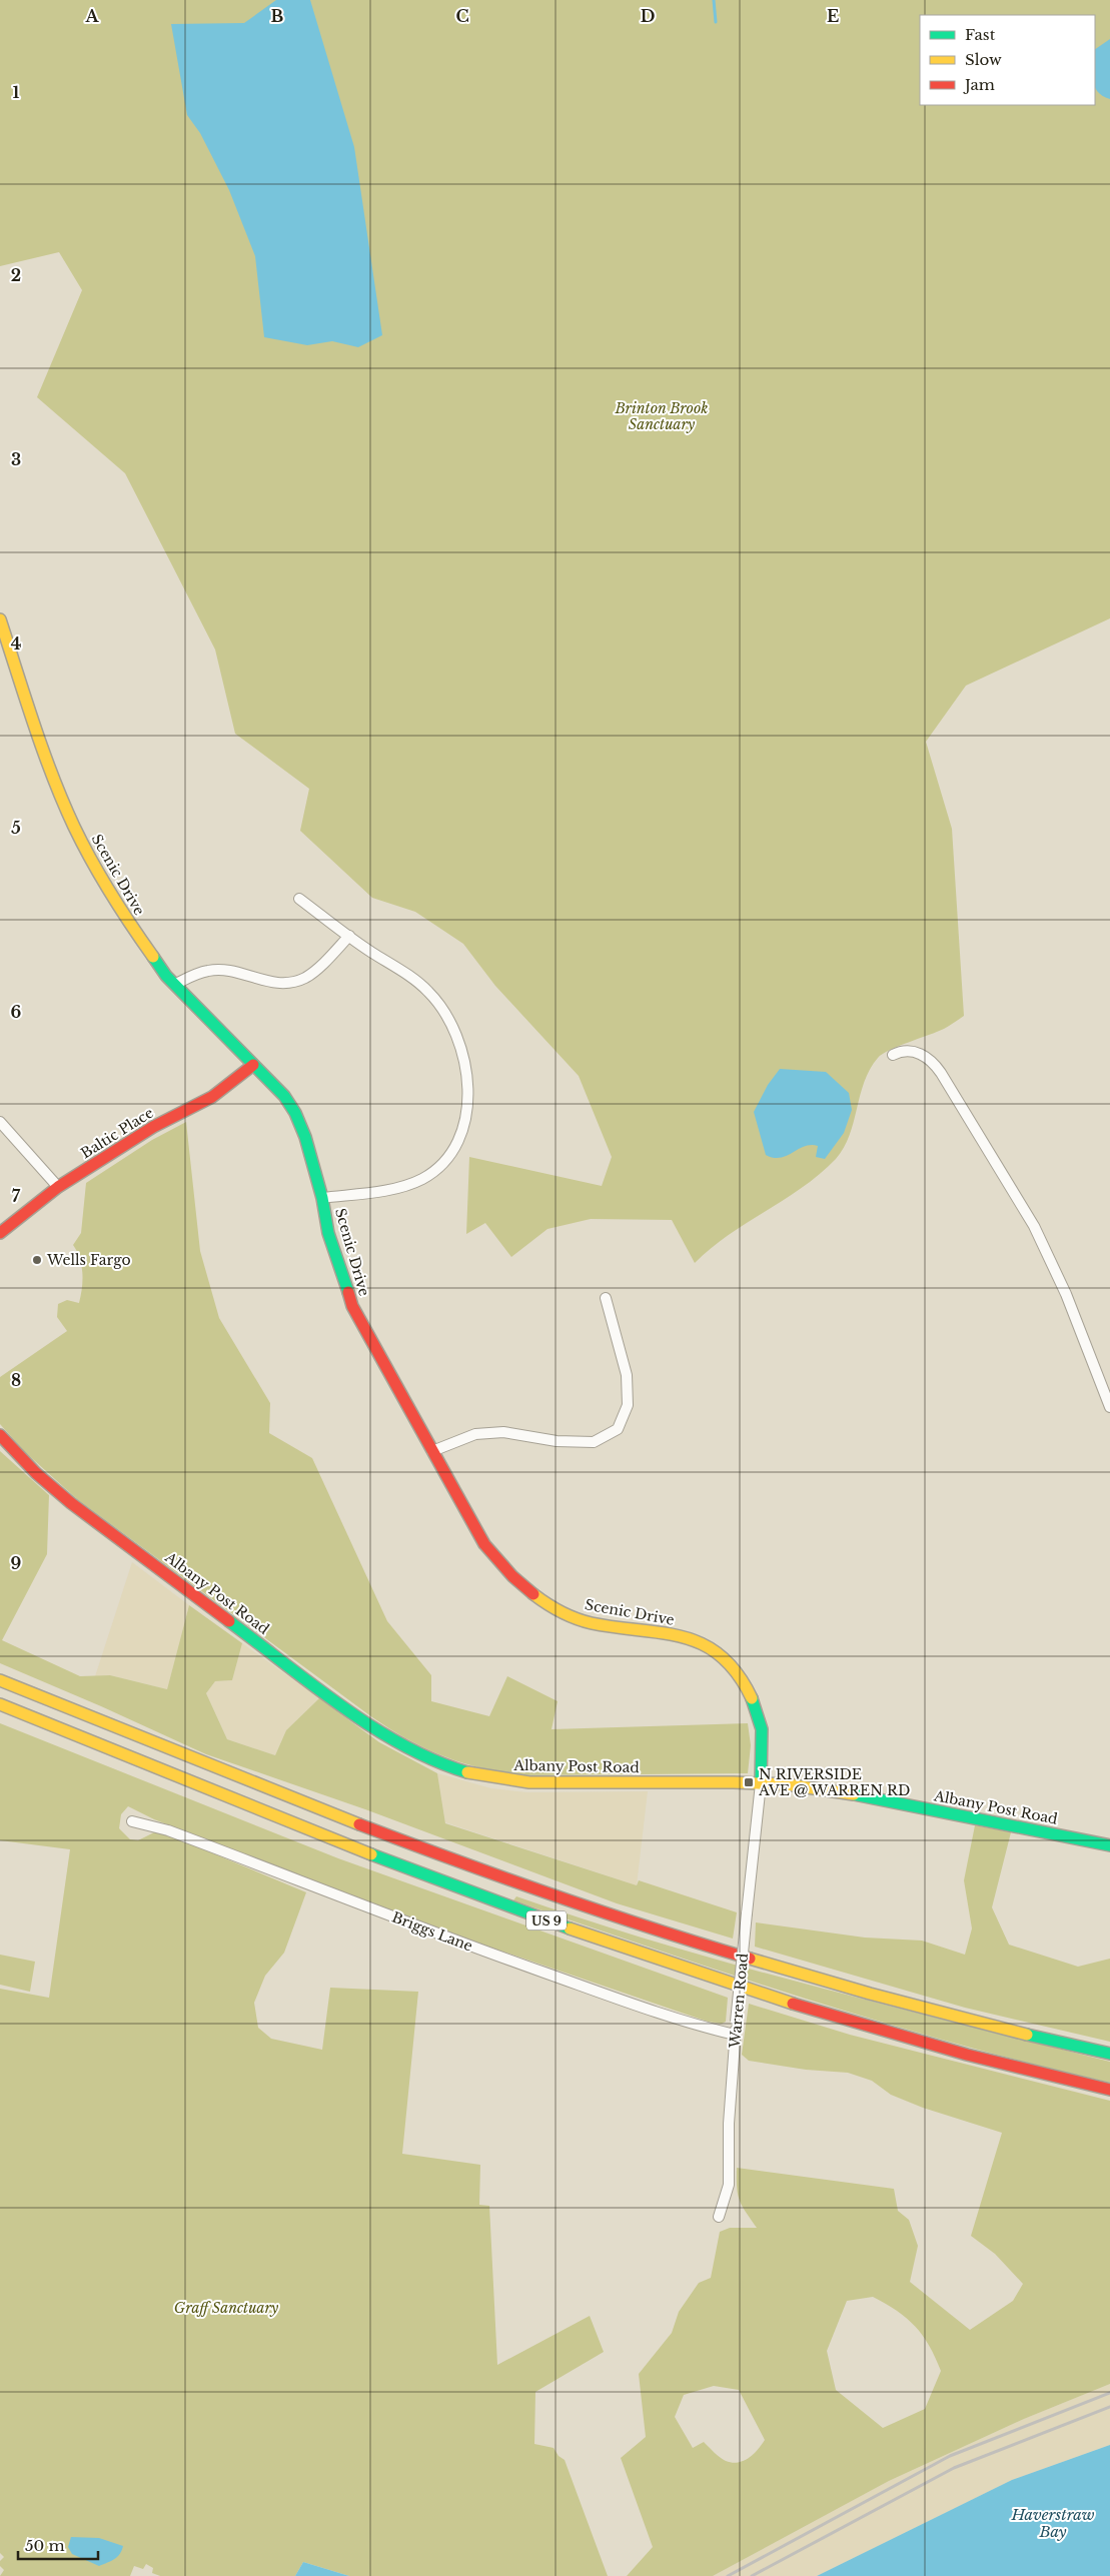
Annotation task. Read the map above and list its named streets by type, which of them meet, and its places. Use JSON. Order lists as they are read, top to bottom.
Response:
{
  "streets": {
    "main road": [
      "Scenic Drive",
      "Baltic Place",
      "Albany Post Road",
      "US 9"
    ],
    "street": ["Briggs Lane", "Warren Road"]
  },
  "crossings": [
    ["Scenic Drive", "Baltic Place"],
    ["Scenic Drive", "Albany Post Road"],
    ["Scenic Drive", "Warren Road"],
    ["Albany Post Road", "Warren Road"],
    ["Briggs Lane", "Warren Road"]
  ],
  "water": ["Haverstraw Bay"],
  "parks": ["Brinton Brook Sanctuary", "Graff Sanctuary"],
  "places": {
    "other": ["Wells Fargo"],
    "transit": ["N RIVERSIDE AVE @ WARREN RD"]
  },
  "legend": ["Fast", "Slow", "Jam"],
  "scale_bar": "50 m",
  "grid": {
    "columns": [
      "A",
      "B",
      "C",
      "D",
      "E"
    ],
    "rows": [
      "1",
      "2",
      "3",
      "4",
      "5",
      "6",
      "7",
      "8",
      "9"
    ]
  }
}
